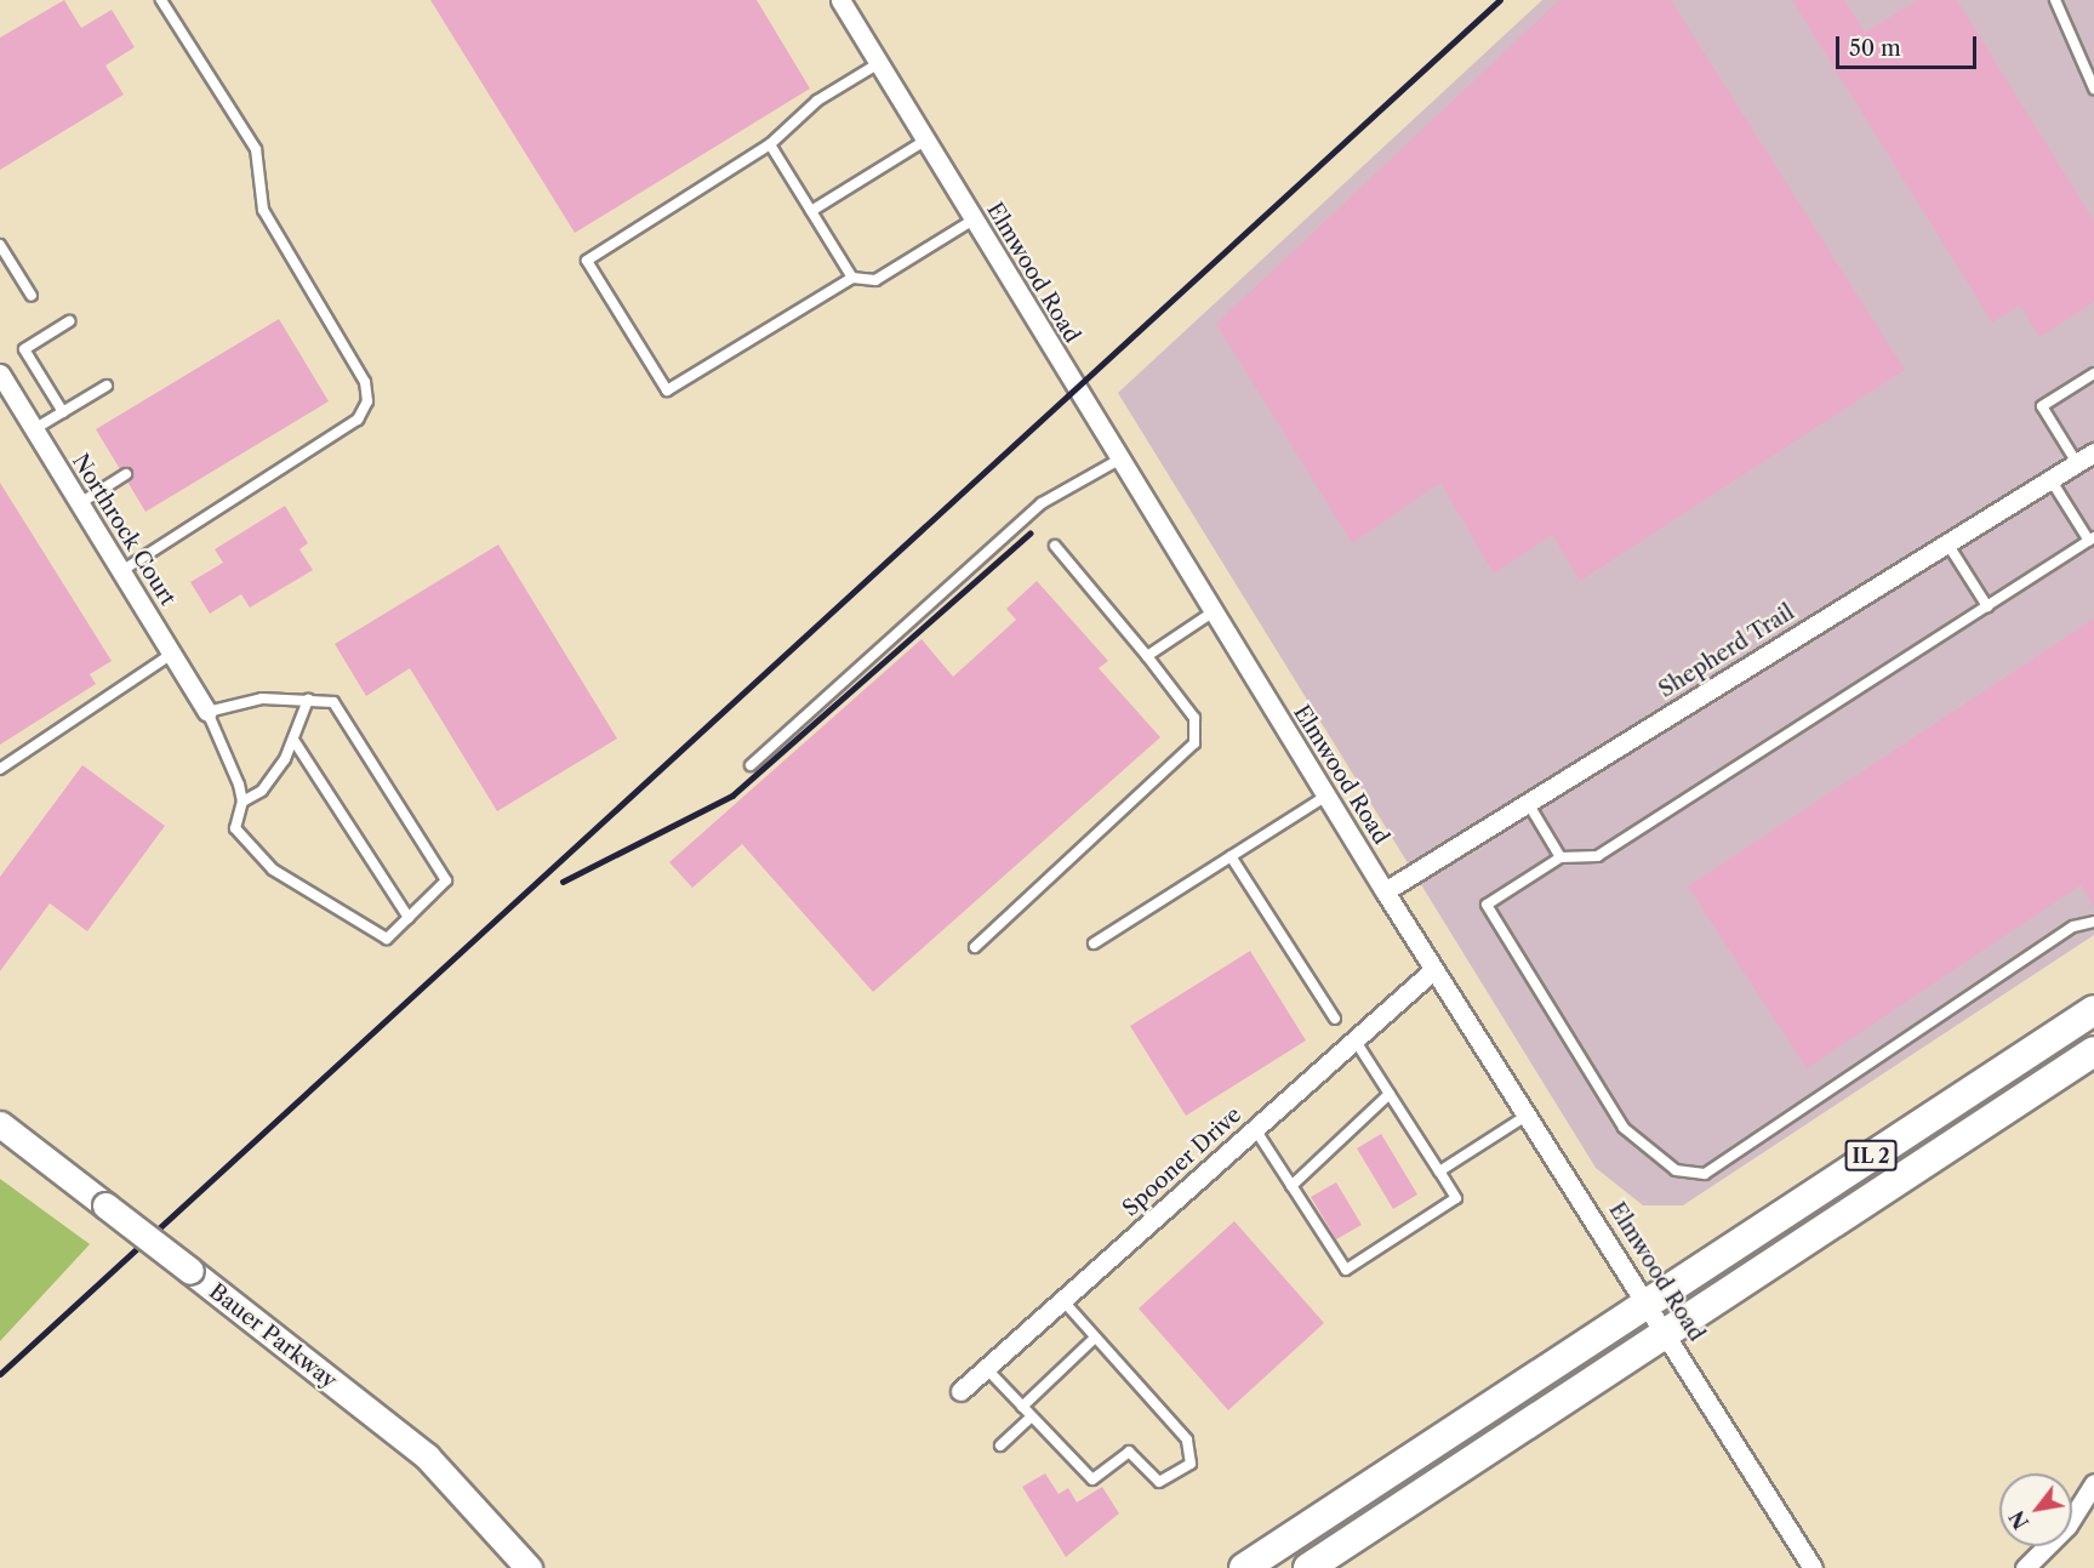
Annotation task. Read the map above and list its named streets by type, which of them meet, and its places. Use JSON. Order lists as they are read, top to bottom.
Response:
{
  "streets": {
    "main road": ["IL 2", "Bauer Parkway"],
    "street": [
      "Elmwood Road",
      "Northrock Court",
      "Shepherd Trail",
      "Spooner Drive"
    ]
  },
  "crossings": [
    ["Elmwood Road", "Shepherd Trail"],
    ["Elmwood Road", "IL 2"],
    ["Elmwood Road", "Spooner Drive"]
  ],
  "scale_bar": "50 m",
  "north": "bottom left"
}
